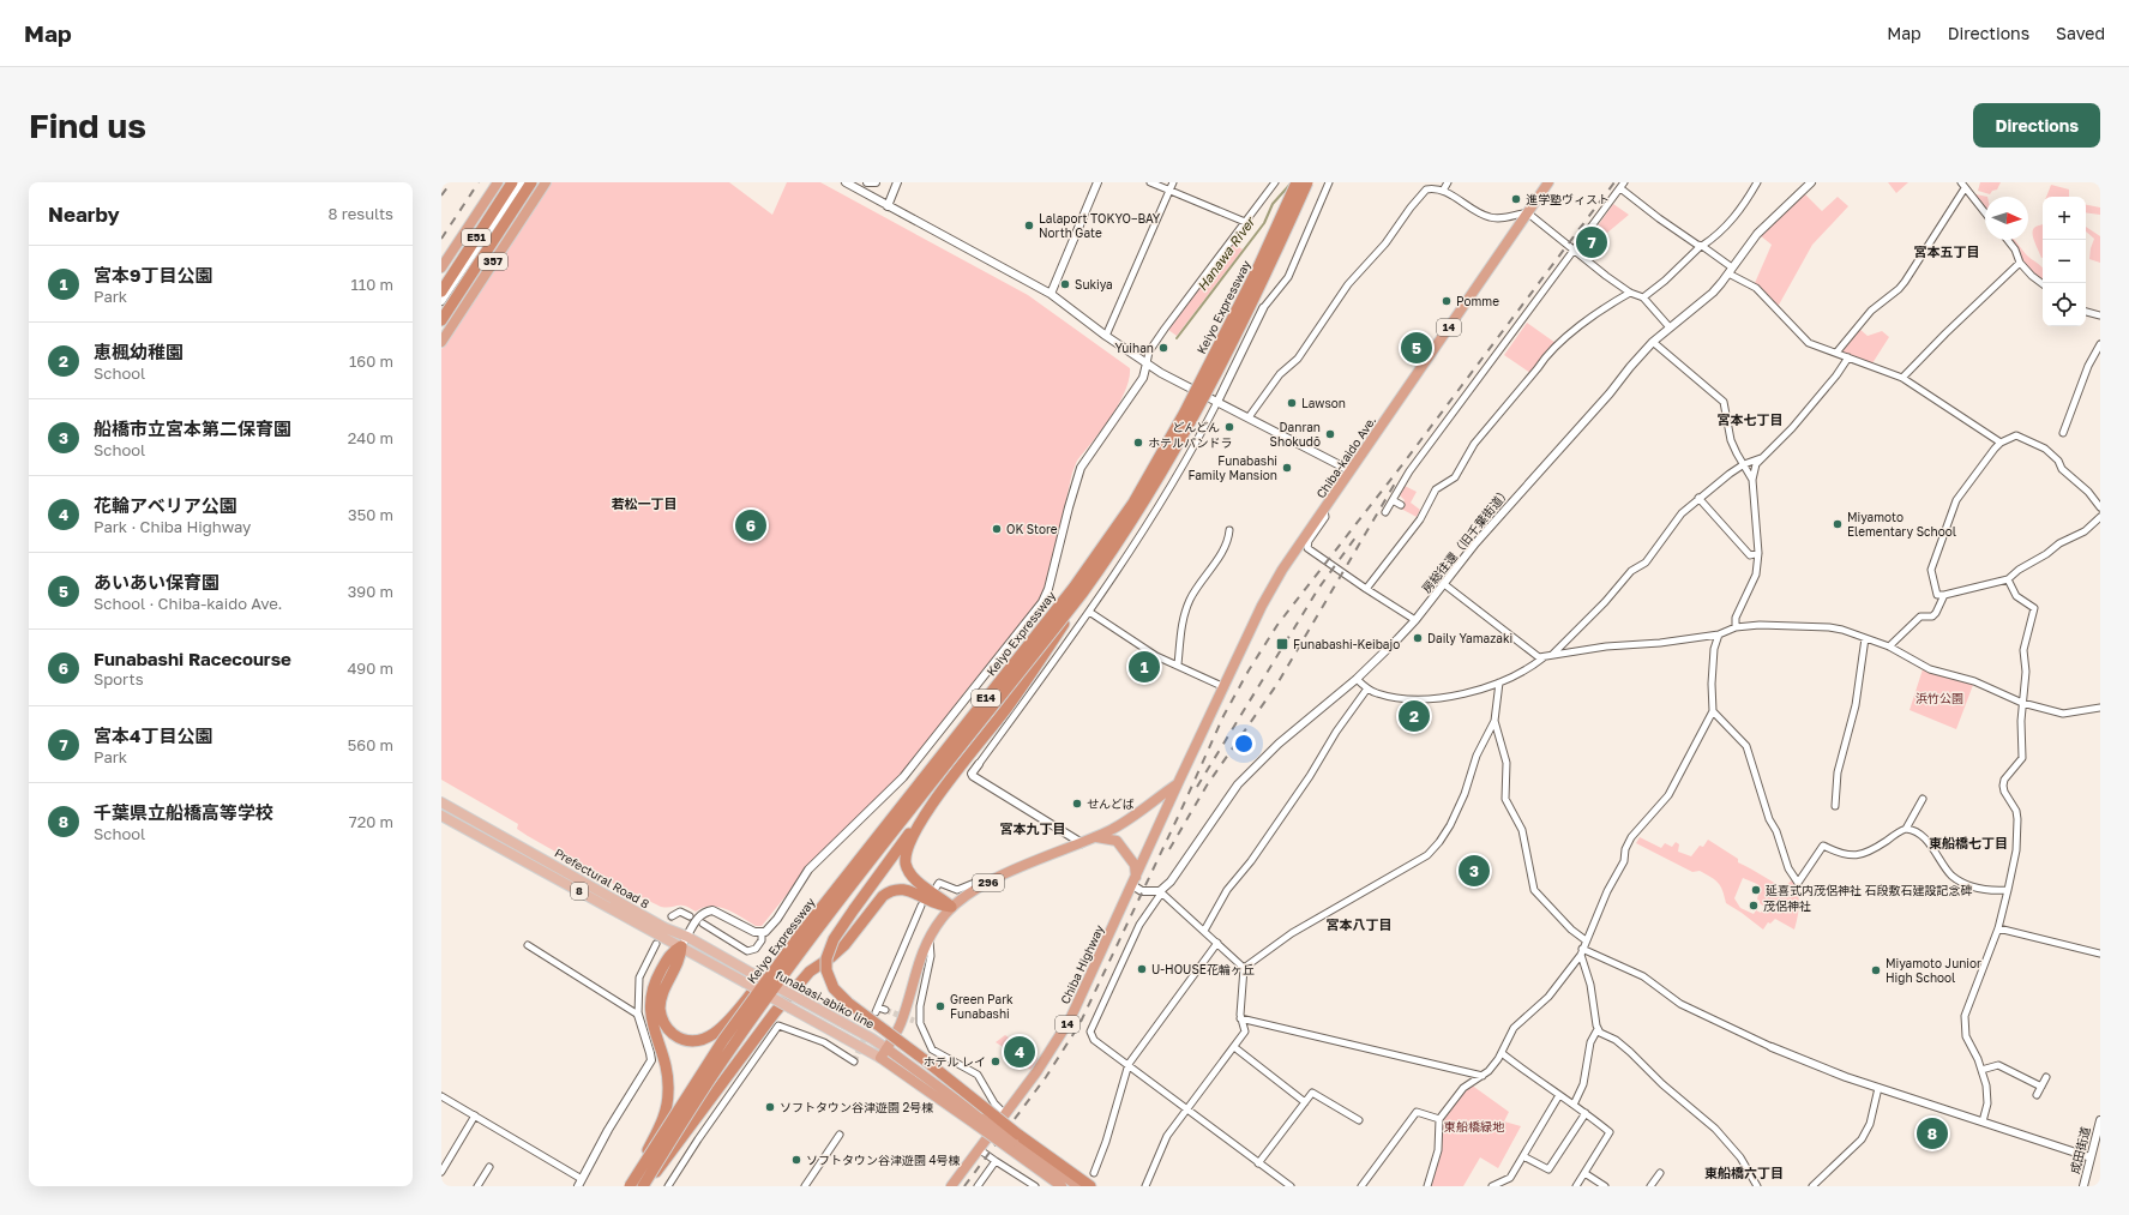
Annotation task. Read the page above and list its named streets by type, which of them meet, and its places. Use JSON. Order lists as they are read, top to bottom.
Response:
{
  "streets": {
    "highway": [
      "E51",
      "357",
      "Keiyo Expressway",
      "14",
      "Chiba-kaido Ave.",
      "E14",
      "296",
      "Chiba Highway"
    ],
    "main road": ["Prefectural Road 8", "8", "funabasi-abiko line"],
    "street": ["房総往還（旧千葉街道）", "成田街道"]
  },
  "crossings": [
    ["Chiba-kaido Ave.", "Chiba Highway"],
    ["Prefectural Road 8", "funabasi-abiko line"],
    ["296", "Chiba Highway"],
    ["296", "funabasi-abiko line"]
  ],
  "districts": [
    "宮本五丁目",
    "宮本七丁目",
    "若松一丁目",
    "宮本九丁目",
    "東船橋七丁目",
    "宮本八丁目",
    "東船橋六丁目"
  ],
  "water": ["Hanawa River"],
  "parks": ["浜竹公園", "東船橋緑地"],
  "places": {
    "other": [
      "進学塾ヴィスト",
      "Lalaport TOKYO−BAY North Gate",
      "Sukiya",
      "Pomme",
      "Yuihan",
      "Lawson",
      "どんどん",
      "Danran Shokudō",
      "ホテルパンドラ",
      "Funabashi Family Mansion",
      "Miyamoto Elementary School",
      "OK Store",
      "Daily Yamazaki",
      "せんどば",
      "延喜式内茂侶神社 石段敷石建設記念碑",
      "茂侶神社",
      "U-HOUSE花輪ヶ丘",
      "Miyamoto Junior High School",
      "Green Park Funabashi",
      "ホテル レイ",
      "ソフトタウン谷津遊園 2号棟",
      "ソフトタウン谷津遊園 4号棟"
    ],
    "transit": ["Funabashi-Keibajo"]
  },
  "north": "right",
  "page": {
    "header": "Map",
    "nav": ["Map", "Directions", "Saved"],
    "buttons": "Directions",
    "title": "Find us",
    "heading": ["Nearby", "8 results"],
    "map_buttons": ["+", "−"],
    "pins": [
      "7",
      "5",
      "6",
      "1",
      "2",
      "3",
      "4",
      "8"
    ],
    "list": [
      {
        "mark": "1",
        "name": "宮本9丁目公園",
        "note": "Park",
        "value": "110 m"
      },
      {
        "mark": "2",
        "name": "恵楓幼稚園",
        "note": "School",
        "value": "160 m"
      },
      {
        "mark": "3",
        "name": "船橋市立宮本第二保育園",
        "note": "School",
        "value": "240 m"
      },
      {
        "mark": "4",
        "name": "花輪アベリア公園",
        "note": "Park · Chiba Highway",
        "value": "350 m"
      },
      {
        "mark": "5",
        "name": "あいあい保育園",
        "note": "School · Chiba-kaido Ave.",
        "value": "390 m"
      },
      {
        "mark": "6",
        "name": "Funabashi Racecourse",
        "note": "Sports",
        "value": "490 m"
      },
      {
        "mark": "7",
        "name": "宮本4丁目公園",
        "note": "Park",
        "value": "560 m"
      },
      {
        "mark": "8",
        "name": "千葉県立船橋高等学校",
        "note": "School",
        "value": "720 m"
      }
    ]
  }
}
